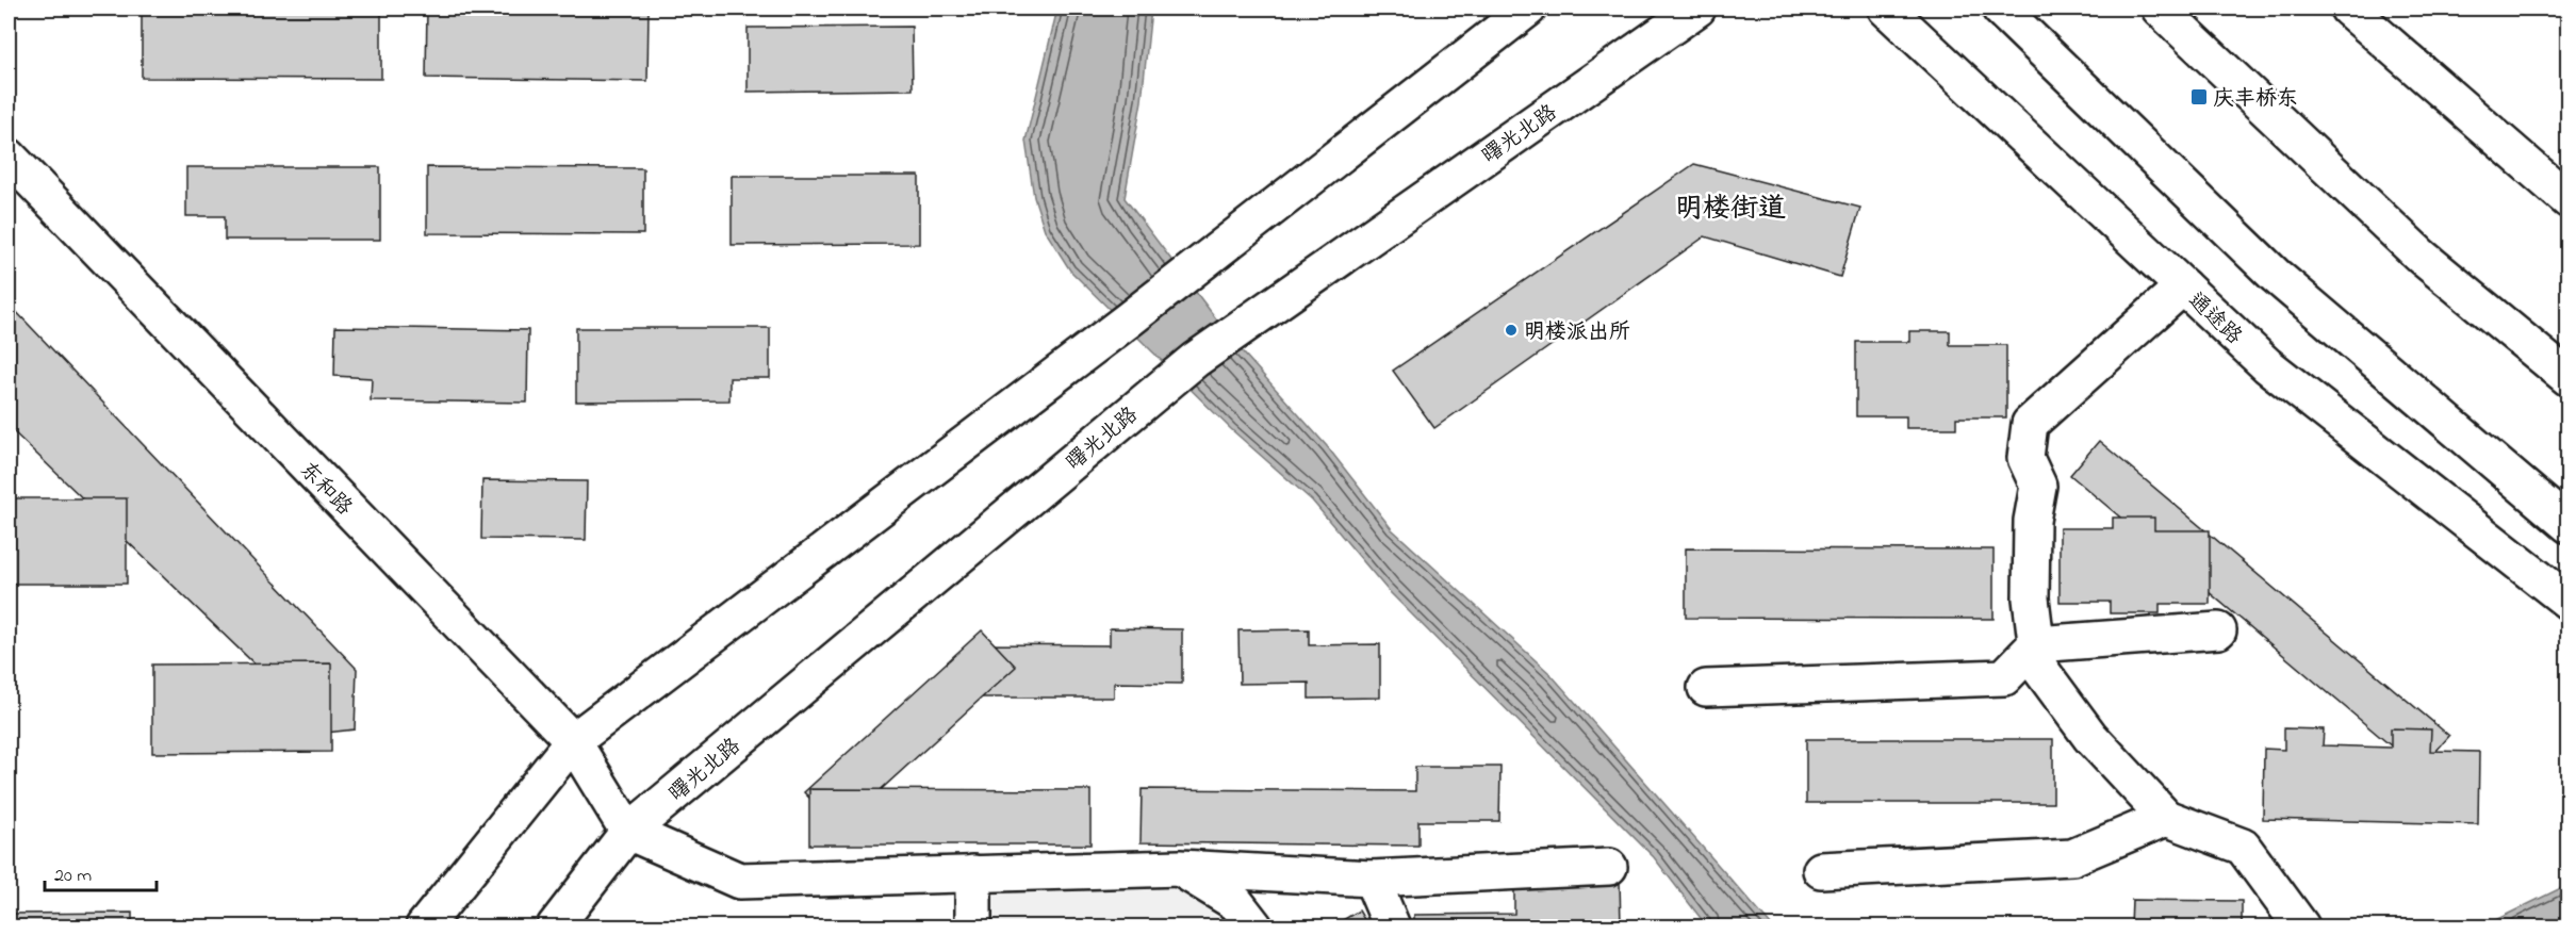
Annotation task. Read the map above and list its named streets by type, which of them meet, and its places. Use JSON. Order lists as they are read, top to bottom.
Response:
{
  "streets": {
    "main road": ["曙光北路", "通途路", "东和路"]
  },
  "crossings": [
    ["曙光北路", "东和路"]
  ],
  "districts": ["明楼街道"],
  "places": {
    "transit": ["庆丰桥东"],
    "other": ["明楼派出所"]
  },
  "scale_bar": "20 m"
}
